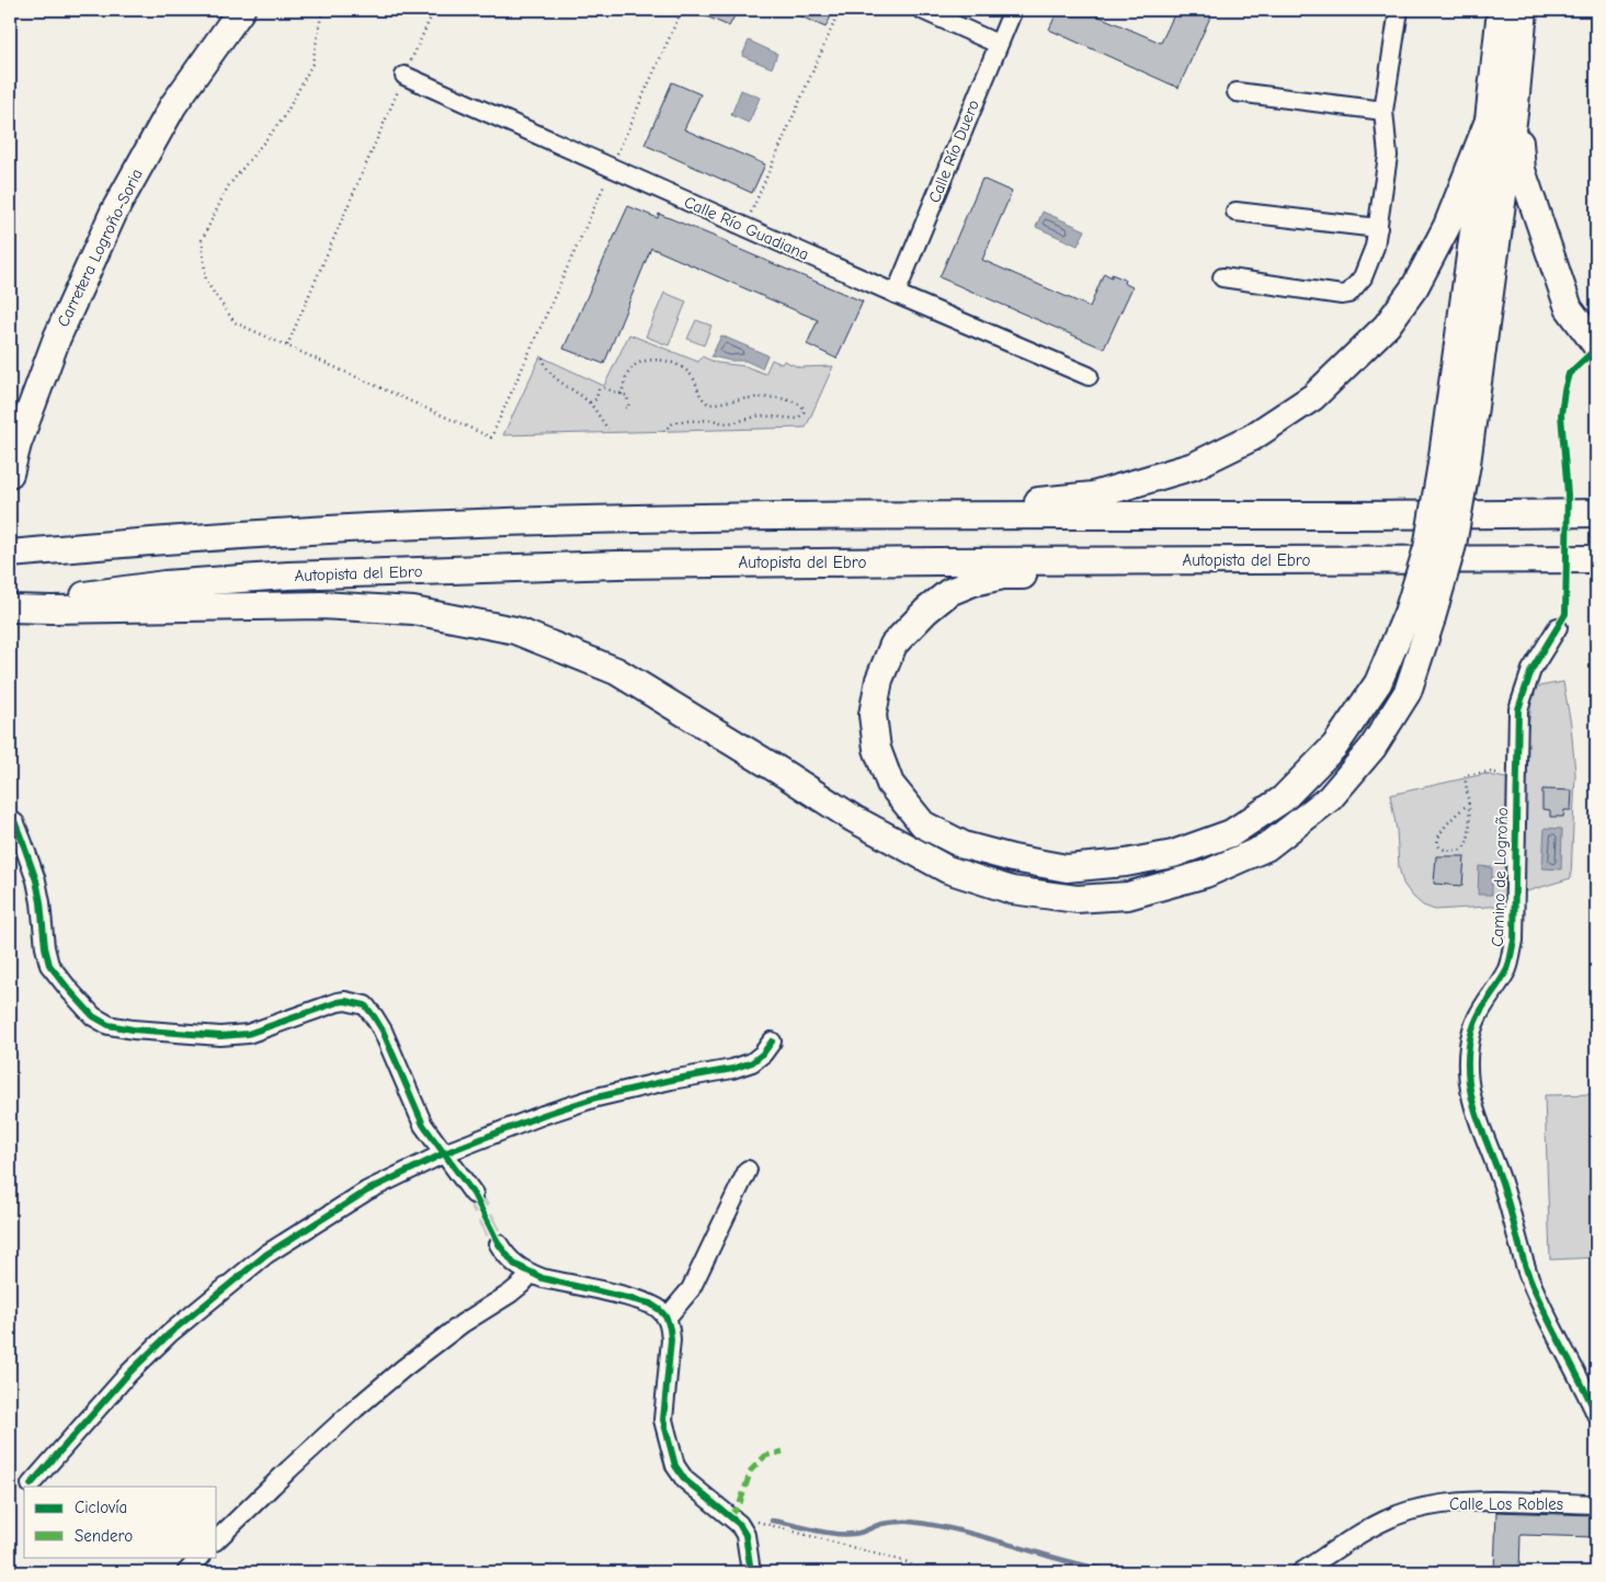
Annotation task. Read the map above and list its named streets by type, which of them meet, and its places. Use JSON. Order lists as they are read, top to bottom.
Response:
{
  "streets": {
    "highway": ["Carretera Logroño-Soria", "Autopista del Ebro"],
    "street": [
      "Calle Río Duero",
      "Calle Río Guadiana",
      "Camino de Logroño",
      "Calle Los Robles"
    ]
  },
  "crossings": [
    ["Calle Río Duero", "Calle Río Guadiana"]
  ],
  "legend": ["Ciclovía", "Sendero"]
}
